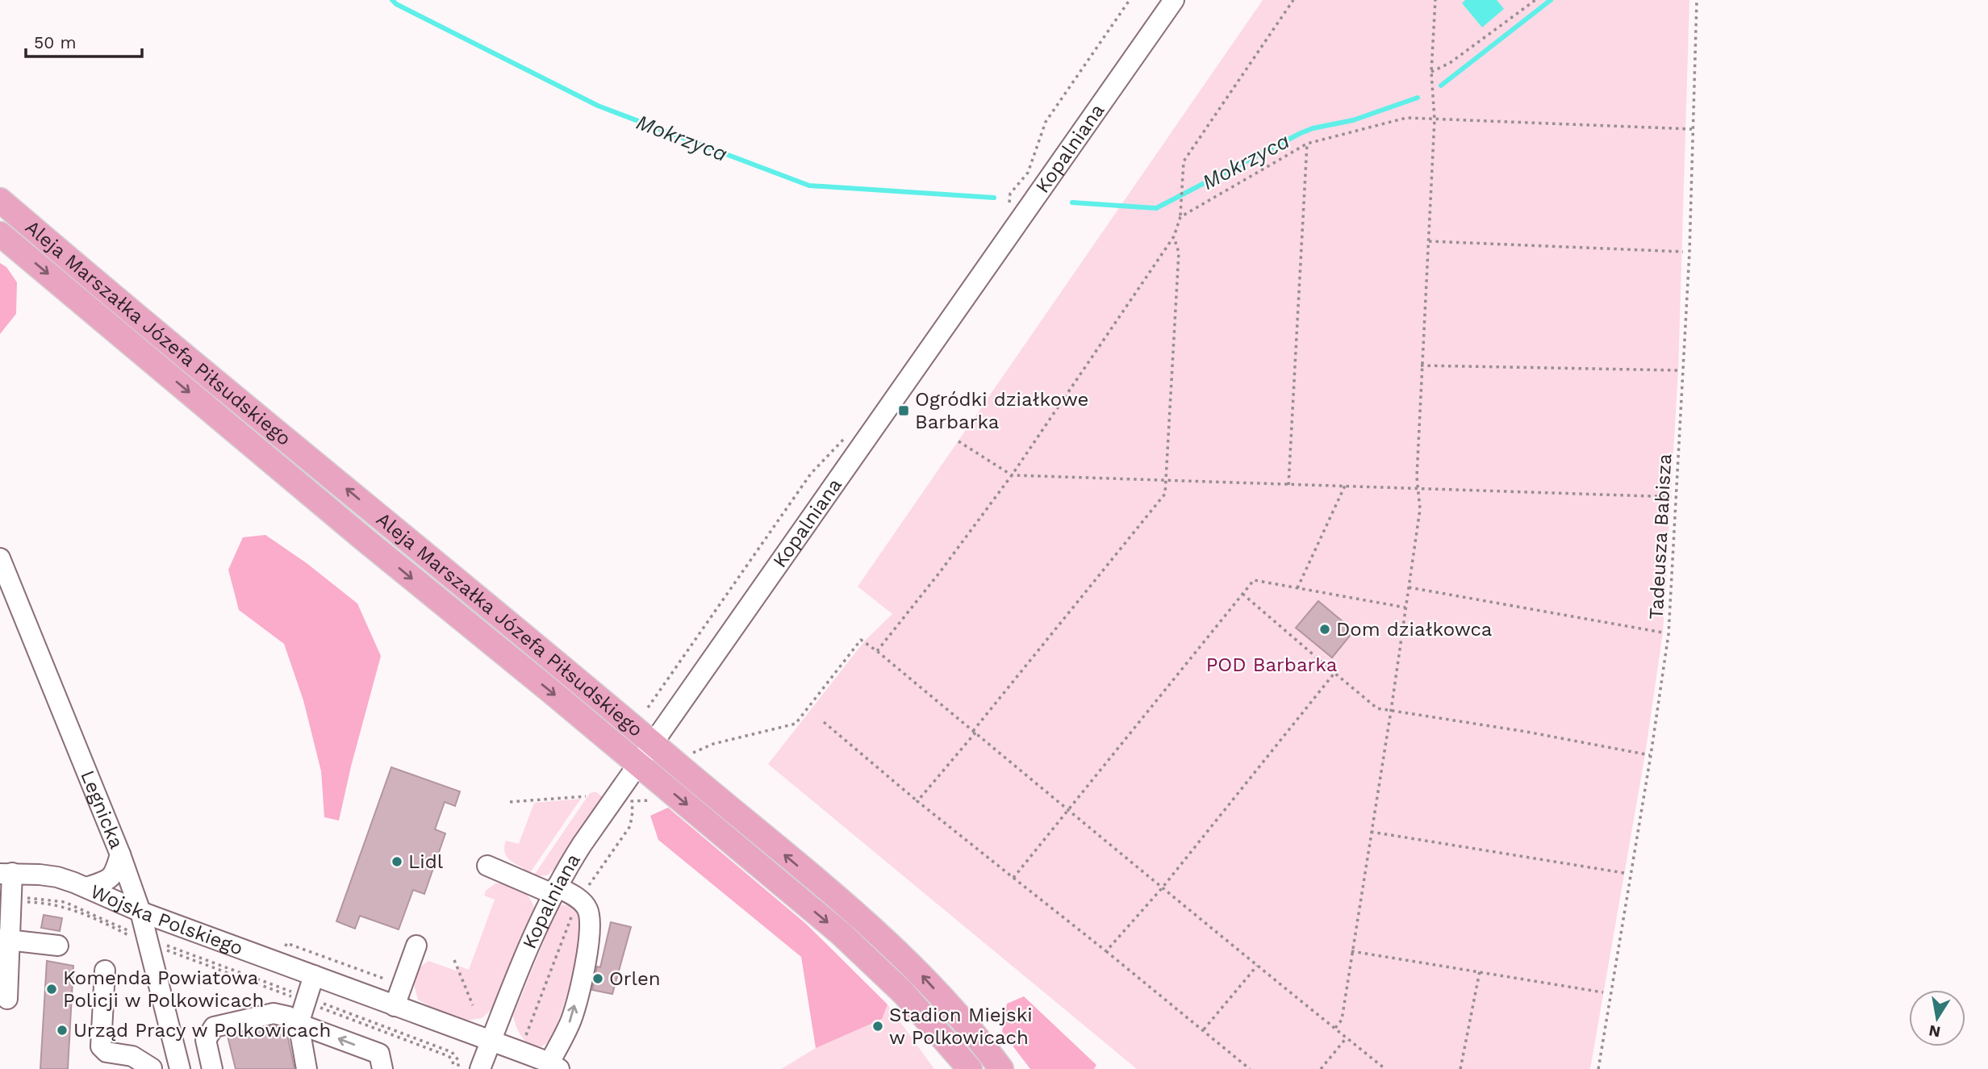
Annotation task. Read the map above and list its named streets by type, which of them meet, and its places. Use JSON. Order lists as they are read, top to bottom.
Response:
{
  "streets": {
    "main road": ["Aleja Marszałka Józefa Piłsudskiego"],
    "street": ["Kopalniana", "Legnicka", "Wojska Polskiego"],
    "path": ["Tadeusza Babisza"]
  },
  "crossings": [
    ["Kopalniana", "Aleja Marszałka Józefa Piłsudskiego"],
    ["Kopalniana", "Wojska Polskiego"],
    ["Legnicka", "Wojska Polskiego"]
  ],
  "water": ["Mokrzyca"],
  "parks": ["POD Barbarka"],
  "places": {
    "transit": ["Ogródki działkowe Barbarka"],
    "other": [
      "Dom działkowca",
      "Lidl",
      "Orlen",
      "Komenda Powiatowa Policji w Polkowicach",
      "Stadion Miejski w Polkowicach",
      "Urząd Pracy w Polkowicach"
    ]
  },
  "scale_bar": "50 m",
  "north": "bottom"
}
